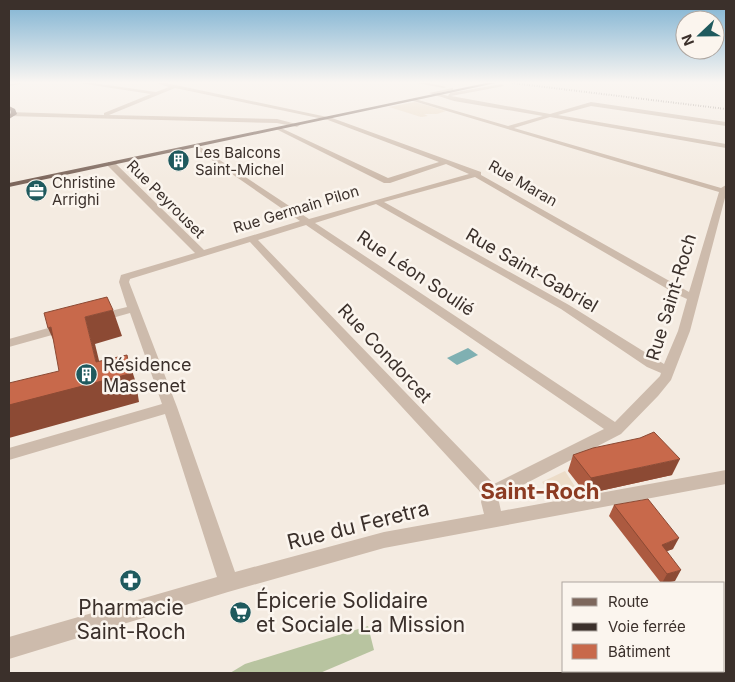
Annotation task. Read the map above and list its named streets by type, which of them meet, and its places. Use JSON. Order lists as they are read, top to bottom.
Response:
{
  "streets": {
    "street": [
      "Rue Maran",
      "Rue Peyrouset",
      "Rue Germain Pilon",
      "Rue Saint-Gabriel",
      "Rue Léon Soulié",
      "Rue Saint-Roch",
      "Rue Condorcet",
      "Rue du Feretra"
    ]
  },
  "crossings": [
    ["Rue Maran", "Rue Germain Pilon"],
    ["Rue Maran", "Rue Saint-Roch"],
    ["Rue Peyrouset", "Rue Germain Pilon"],
    ["Rue Germain Pilon", "Rue Saint-Gabriel"],
    ["Rue Germain Pilon", "Rue Léon Soulié"],
    ["Rue Germain Pilon", "Rue Condorcet"],
    ["Rue Saint-Gabriel", "Rue Saint-Roch"],
    ["Rue Léon Soulié", "Rue Saint-Roch"],
    ["Rue Saint-Roch", "Rue Condorcet"]
  ],
  "districts": ["Saint-Roch"],
  "places": {
    "building": ["Les Balcons Saint-Michel", "Résidence Massenet"],
    "office": ["Christine Arrighi"],
    "pharmacy": ["Pharmacie Saint-Roch"],
    "supermarket": ["Épicerie Solidaire et Sociale La Mission"]
  },
  "legend": ["Route", "Voie ferrée", "Bâtiment"],
  "north": "left"
}
